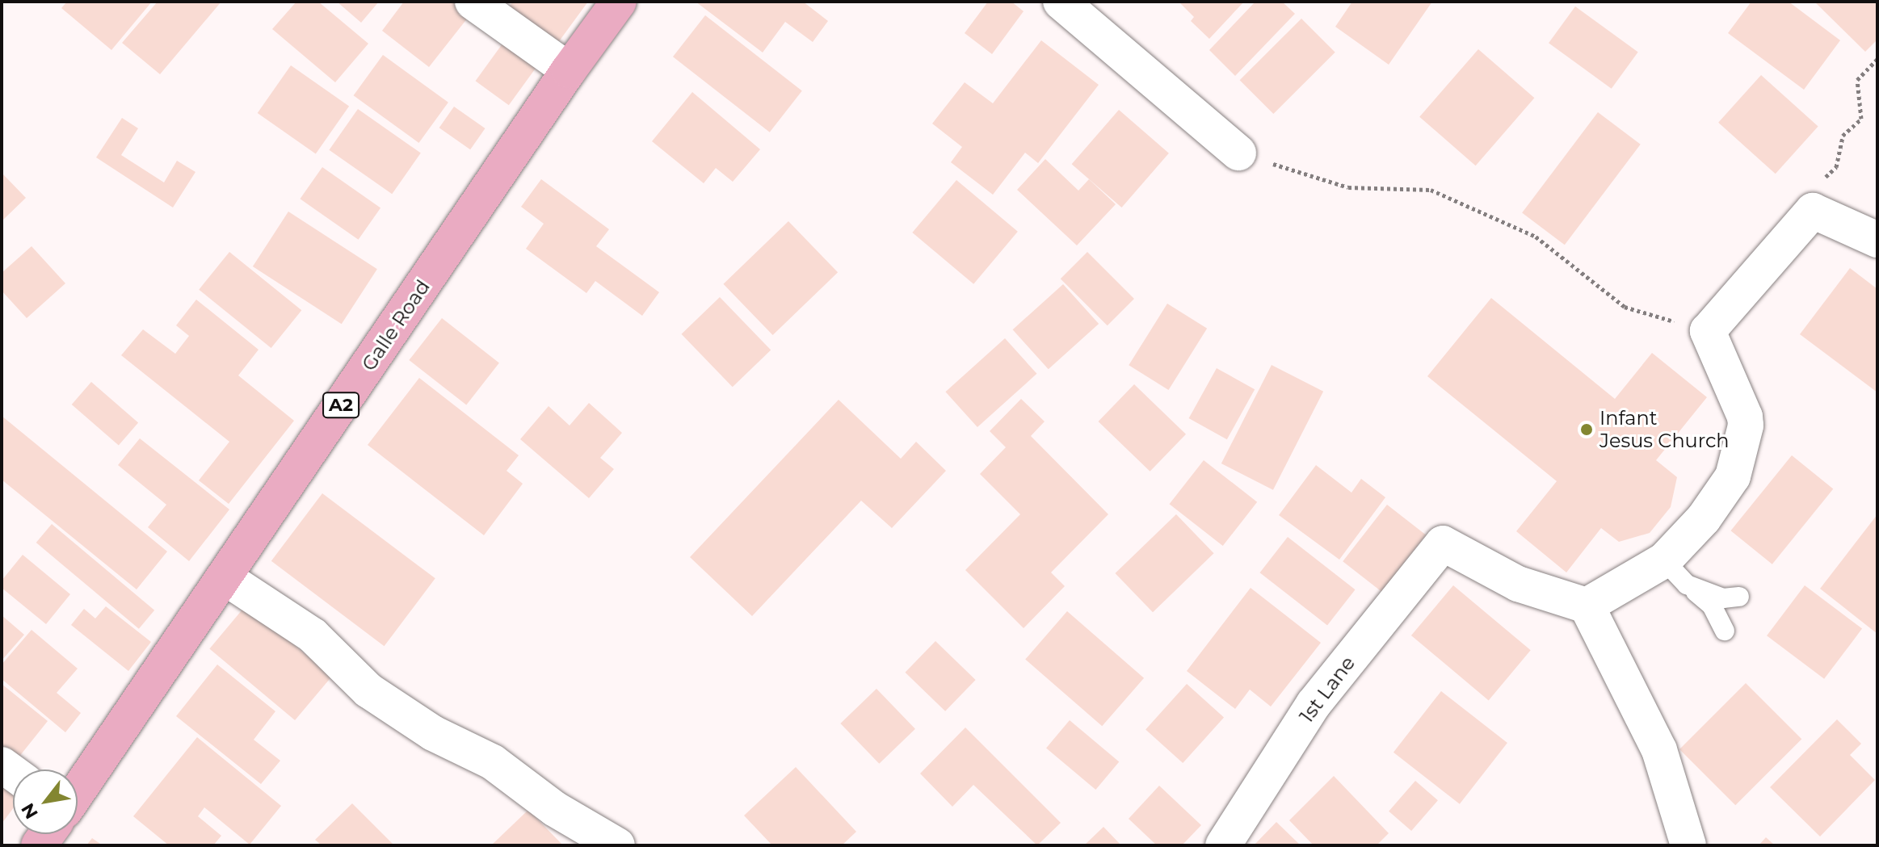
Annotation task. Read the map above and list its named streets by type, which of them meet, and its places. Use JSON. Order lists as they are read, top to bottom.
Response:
{
  "streets": {
    "highway": ["Galle Road", "A2"],
    "street": ["1st Lane"]
  },
  "places": ["Infant Jesus Church"],
  "north": "bottom left"
}
